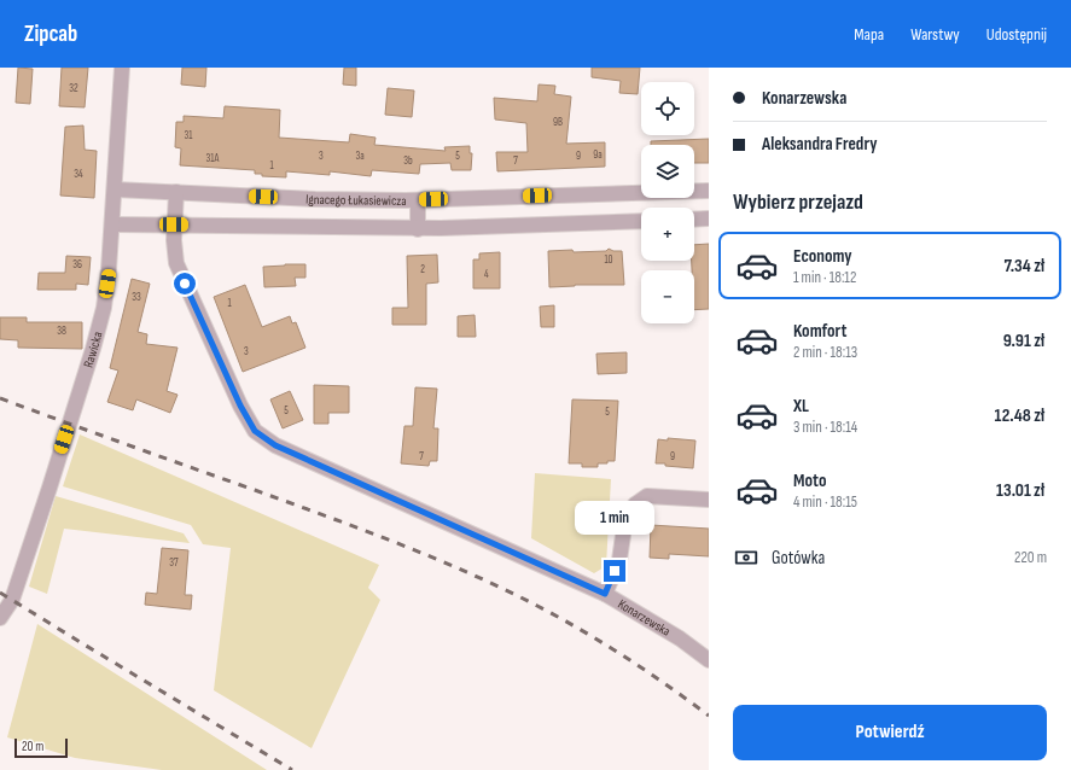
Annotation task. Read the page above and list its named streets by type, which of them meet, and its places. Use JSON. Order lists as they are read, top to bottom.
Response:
{
  "streets": {
    "street": ["Ignacego Łukasiewicza", "Rawicka", "Konarzewska"]
  },
  "crossings": [
    ["Ignacego Łukasiewicza", "Rawicka"]
  ],
  "house_numbers": [
    "32",
    "9B",
    "31",
    "9a",
    "3",
    "3a",
    "5",
    "9",
    "31A",
    "3b",
    "7",
    "1",
    "34",
    "10",
    "36",
    "2",
    "4",
    "33",
    "1",
    "38",
    "3",
    "5",
    "5",
    "7",
    "9",
    "37"
  ],
  "scale_bar": "20 m",
  "page": {
    "header": "Zipcab",
    "nav": ["Mapa", "Warstwy", "Udostępnij"],
    "banner": ["Konarzewska", "Aleksandra Fredry"],
    "map_buttons": ["+", "−"],
    "heading": "Wybierz przejazd",
    "list": [
      {
        "name": "Economy",
        "note": "1 min · 18:12",
        "value": "7.34 zł"
      },
      {
        "name": "Komfort",
        "note": "2 min · 18:13",
        "value": "9.91 zł"
      },
      {
        "name": "XL",
        "note": "3 min · 18:14",
        "value": "12.48 zł"
      },
      {
        "name": "Moto",
        "note": "4 min · 18:15",
        "value": "13.01 zł"
      }
    ],
    "bubble": "1 min",
    "pay": ["Gotówka", "220 m"],
    "buttons": "Potwierdź",
    "scale": "20 m"
  }
}
